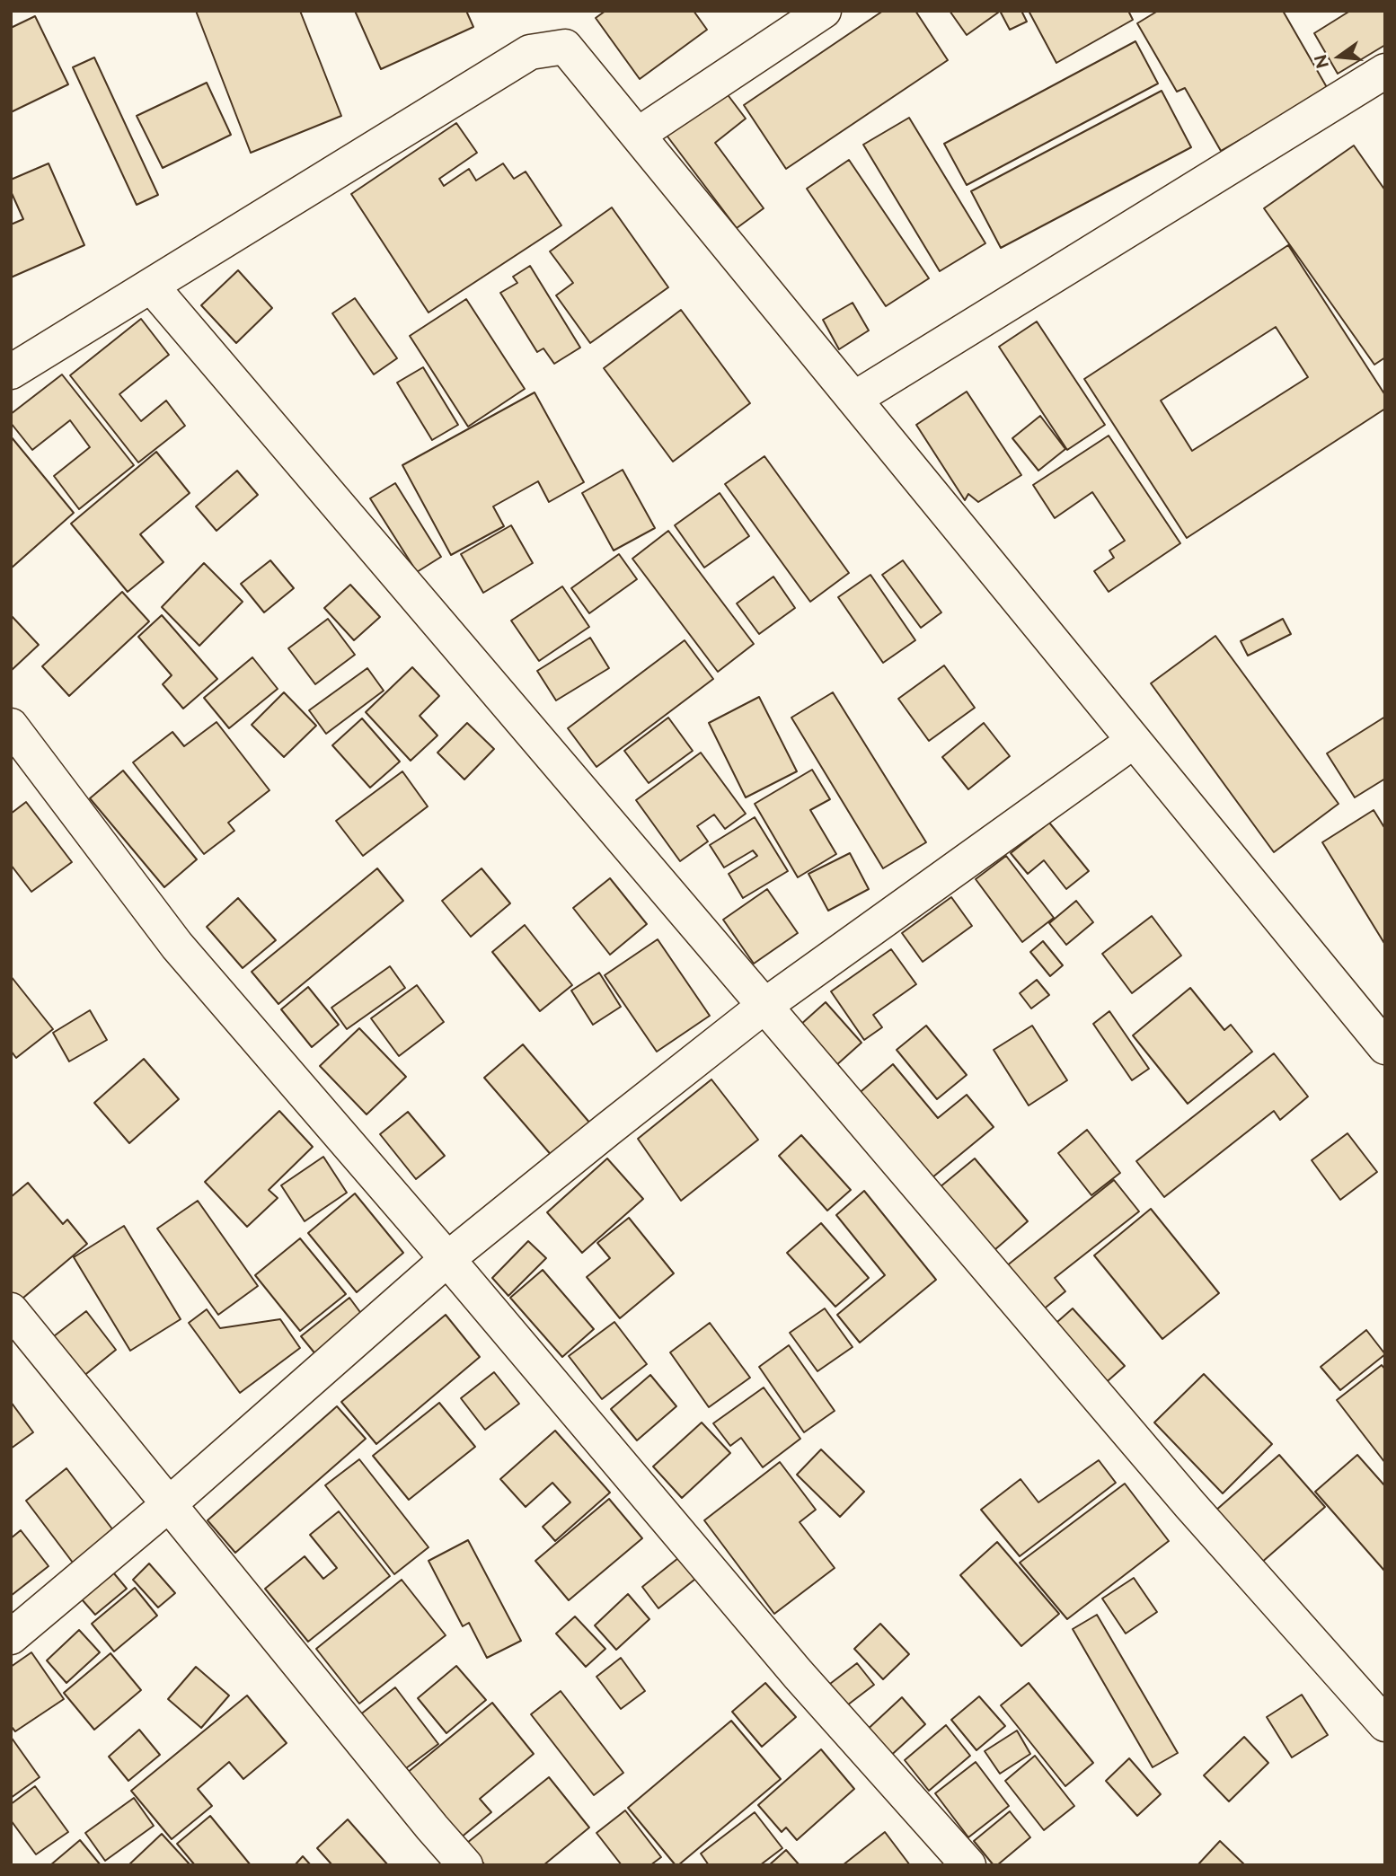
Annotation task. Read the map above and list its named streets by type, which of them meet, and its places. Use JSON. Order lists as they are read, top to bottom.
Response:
{
  "north": "left"
}
